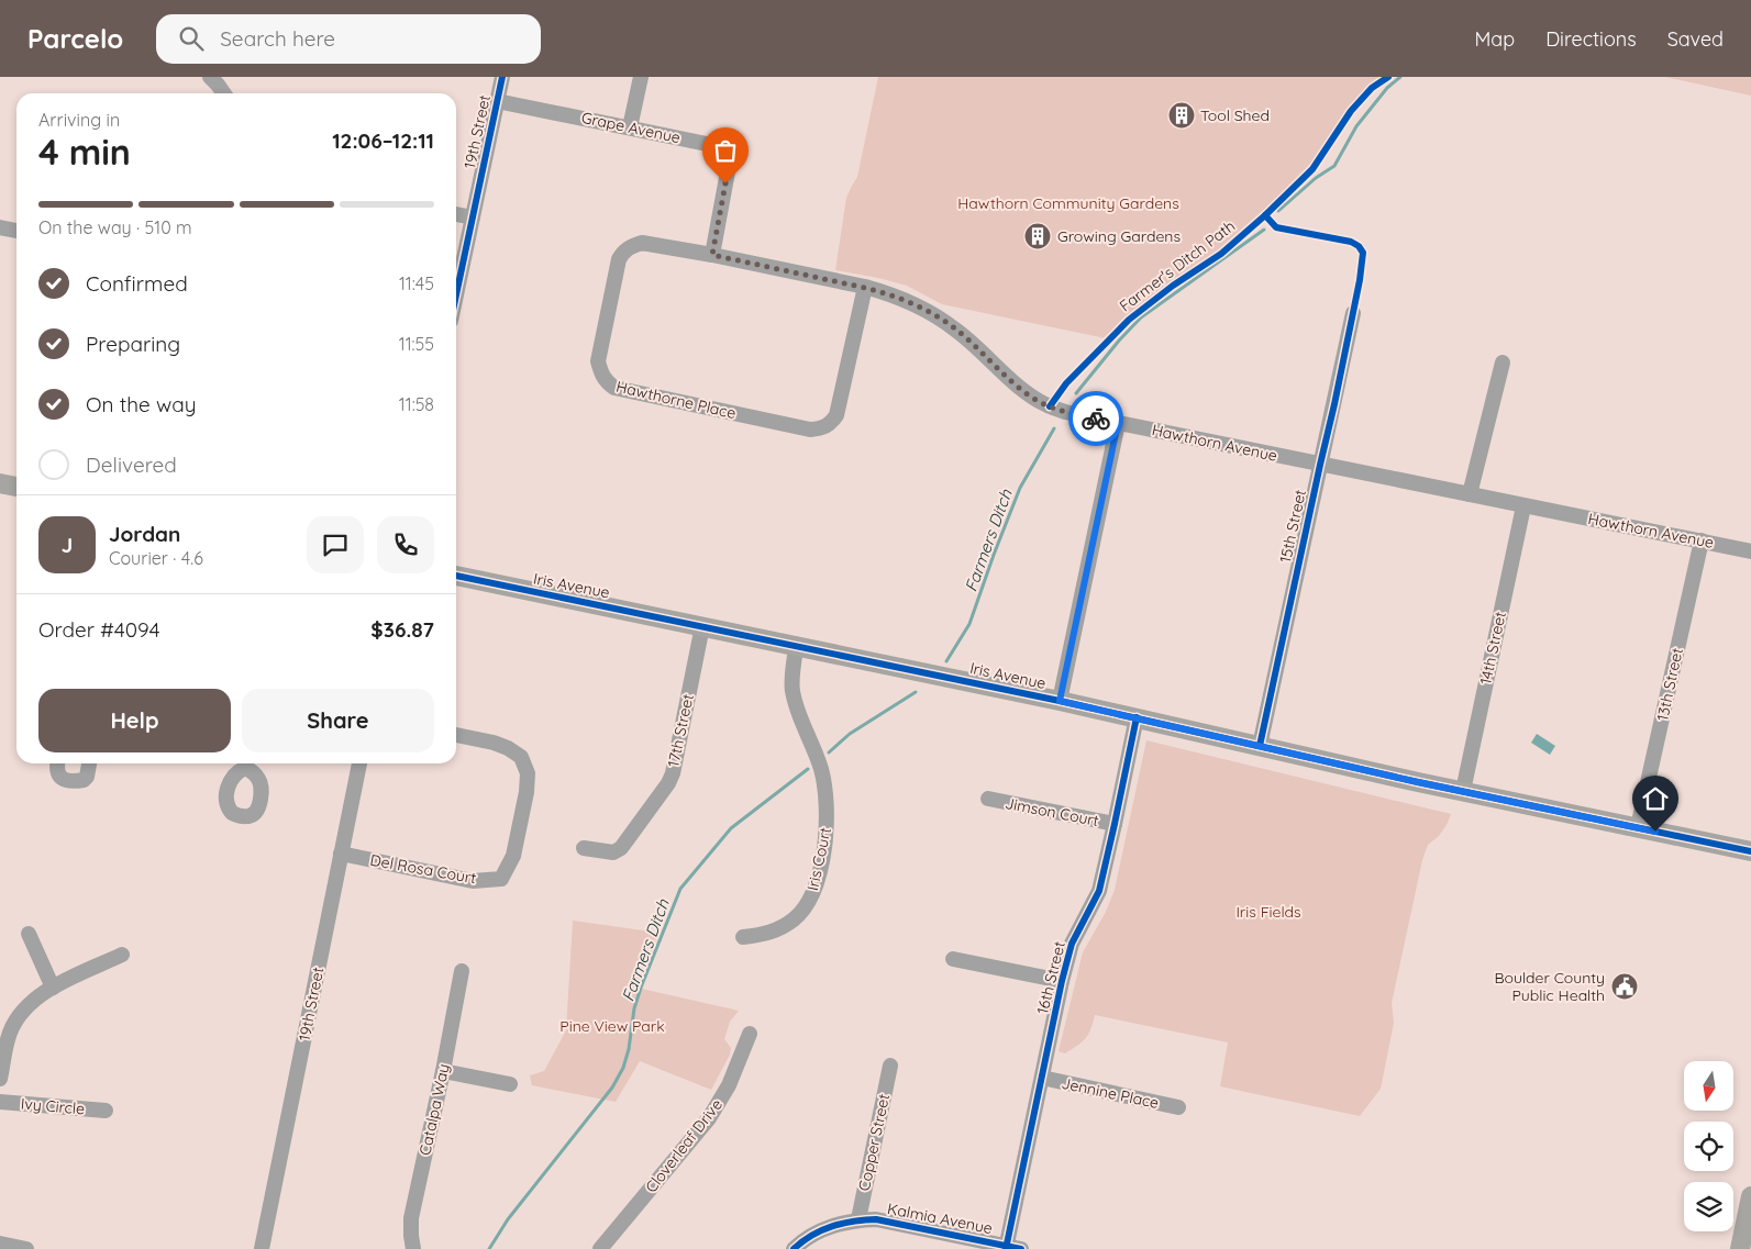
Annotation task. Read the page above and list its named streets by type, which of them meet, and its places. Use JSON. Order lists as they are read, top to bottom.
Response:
{
  "streets": {
    "main road": ["Iris Avenue"],
    "street": [
      "Grape Avenue",
      "19th Street",
      "Hawthorne Place",
      "Hawthorn Avenue",
      "15th Street",
      "14th Street",
      "13th Street",
      "17th Street",
      "Jimson Court",
      "Iris Court",
      "Del Rosa Court",
      "16th Street",
      "Jennine Place",
      "Ivy Circle",
      "Catalpa Way",
      "Copper Street",
      "Cloverleaf Drive",
      "Kalmia Avenue"
    ],
    "cycle path": ["Farmer's Ditch Path"]
  },
  "crossings": [
    ["Grape Avenue", "19th Street"],
    ["Grape Avenue", "Hawthorne Place"],
    ["Grape Avenue", "Hawthorn Avenue"],
    ["19th Street", "Del Rosa Court"],
    ["Hawthorne Place", "Hawthorn Avenue"],
    ["Hawthorn Avenue", "15th Street"],
    ["Hawthorn Avenue", "14th Street"],
    ["Hawthorn Avenue", "13th Street"],
    ["15th Street", "Iris Avenue"],
    ["Iris Avenue", "14th Street"],
    ["Iris Avenue", "13th Street"],
    ["Iris Avenue", "17th Street"],
    ["Iris Avenue", "Iris Court"],
    ["Iris Avenue", "16th Street"],
    ["Jimson Court", "16th Street"],
    ["16th Street", "Jennine Place"],
    ["16th Street", "Kalmia Avenue"],
    ["Copper Street", "Kalmia Avenue"]
  ],
  "water": ["Farmers Ditch"],
  "parks": ["Hawthorn Community Gardens", "Iris Fields", "Pine View Park"],
  "places": {
    "building": ["Tool Shed", "Growing Gardens"],
    "public building": ["Boulder County Public Health"]
  },
  "north": "bottom",
  "page": {
    "header": "Parcelo",
    "search": "Search here",
    "nav": ["Map", "Directions", "Saved"],
    "heading": ["4 min", "Arriving in", "12:06–12:11"],
    "panel": [
      "Jordan",
      "Courier · 4.6",
      "Order #4094",
      "$36.87"
    ],
    "bar": "On the way · 510 m",
    "list": [
      ["Confirmed", "11:45"],
      ["Preparing", "11:55"],
      ["On the way", "11:58"],
      "Delivered"
    ],
    "round": "J",
    "buttons": ["Help", "Share"]
  }
}
